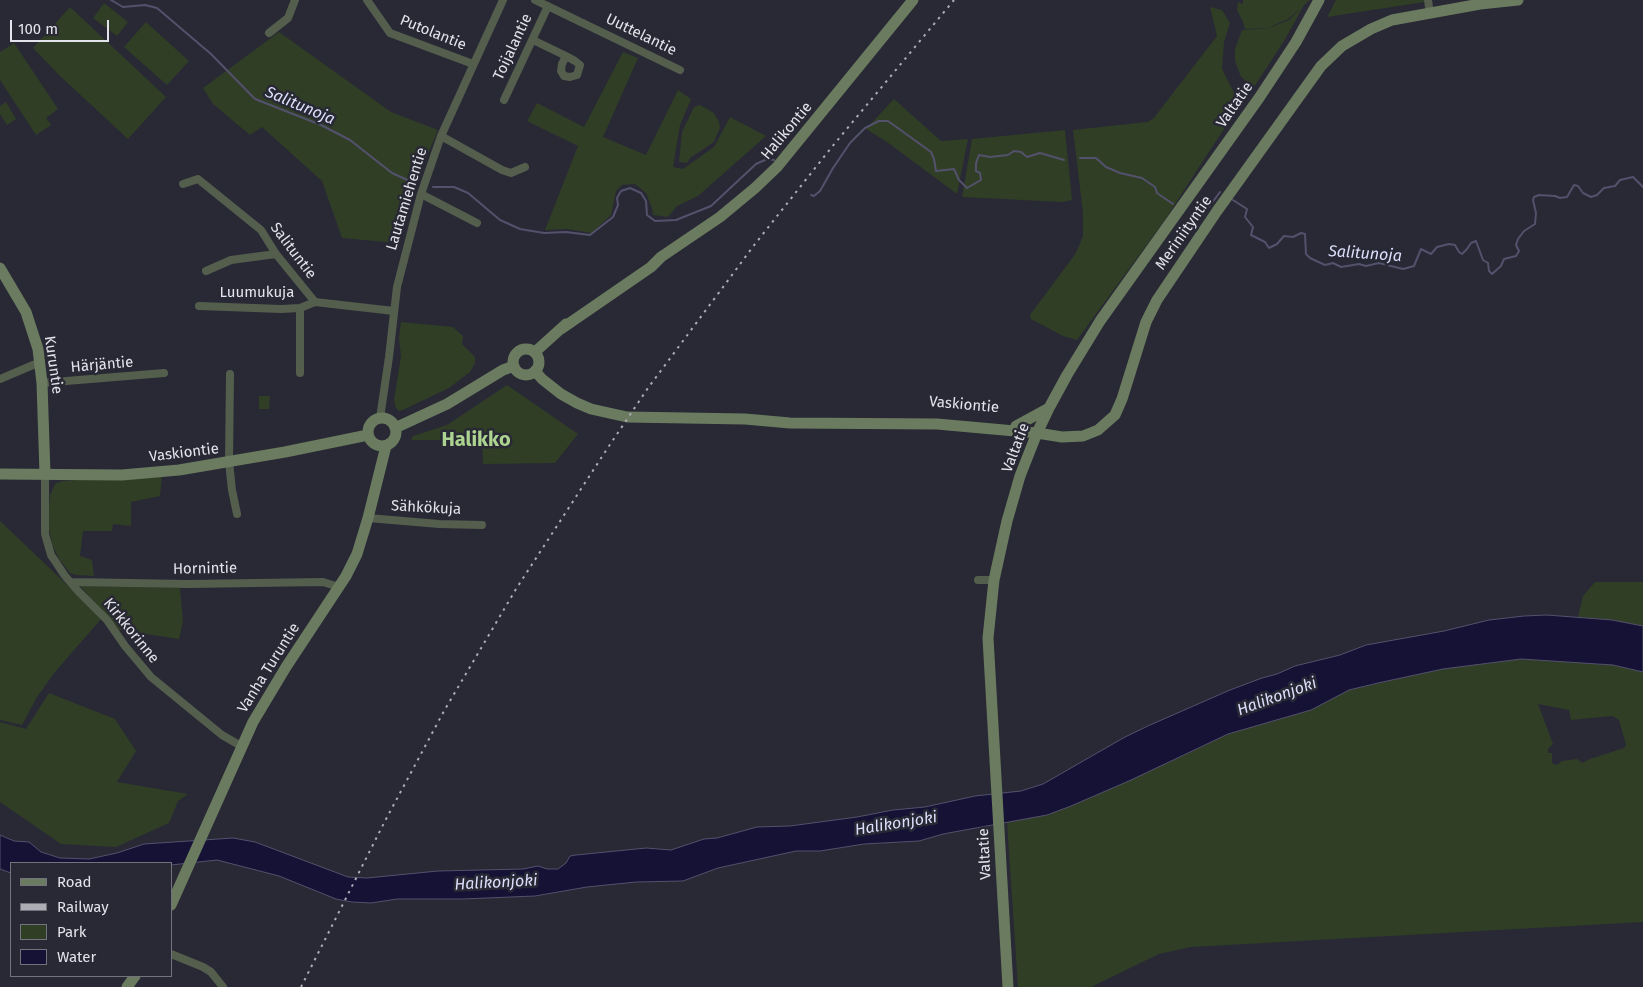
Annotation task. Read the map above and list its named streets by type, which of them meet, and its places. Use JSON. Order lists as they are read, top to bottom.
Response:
{
  "streets": {
    "main road": [
      "Valtatie",
      "Halikontie",
      "Meriniityntie",
      "Kuruntie",
      "Vaskiontie",
      "Vanha Turuntie"
    ],
    "street": [
      "Putolantie",
      "Uuttelantie",
      "Toijalantie",
      "Lautamiehentie",
      "Salituntie",
      "Luumukuja",
      "Härjäntie",
      "Sähkökuja",
      "Hornintie",
      "Kirkkorinne"
    ]
  },
  "crossings": [
    ["Putolantie", "Lautamiehentie"],
    ["Uuttelantie", "Toijalantie"],
    ["Valtatie", "Meriniityntie"],
    ["Valtatie", "Vaskiontie"],
    ["Halikontie", "Vaskiontie"],
    ["Lautamiehentie", "Salituntie"],
    ["Lautamiehentie", "Vaskiontie"],
    ["Lautamiehentie", "Vanha Turuntie"],
    ["Meriniityntie", "Vaskiontie"],
    ["Salituntie", "Luumukuja"],
    ["Kuruntie", "Härjäntie"],
    ["Kuruntie", "Vaskiontie"],
    ["Kuruntie", "Kirkkorinne"],
    ["Vaskiontie", "Kirkkorinne"],
    ["Vaskiontie", "Vanha Turuntie"],
    ["Sähkökuja", "Vanha Turuntie"],
    ["Hornintie", "Kirkkorinne"],
    ["Hornintie", "Vanha Turuntie"],
    ["Kirkkorinne", "Vanha Turuntie"]
  ],
  "districts": ["Halikko"],
  "water": ["Salitunoja", "Halikonjoki"],
  "legend": [
    "Road",
    "Railway",
    "Park",
    "Water"
  ],
  "scale_bar": "100 m"
}
